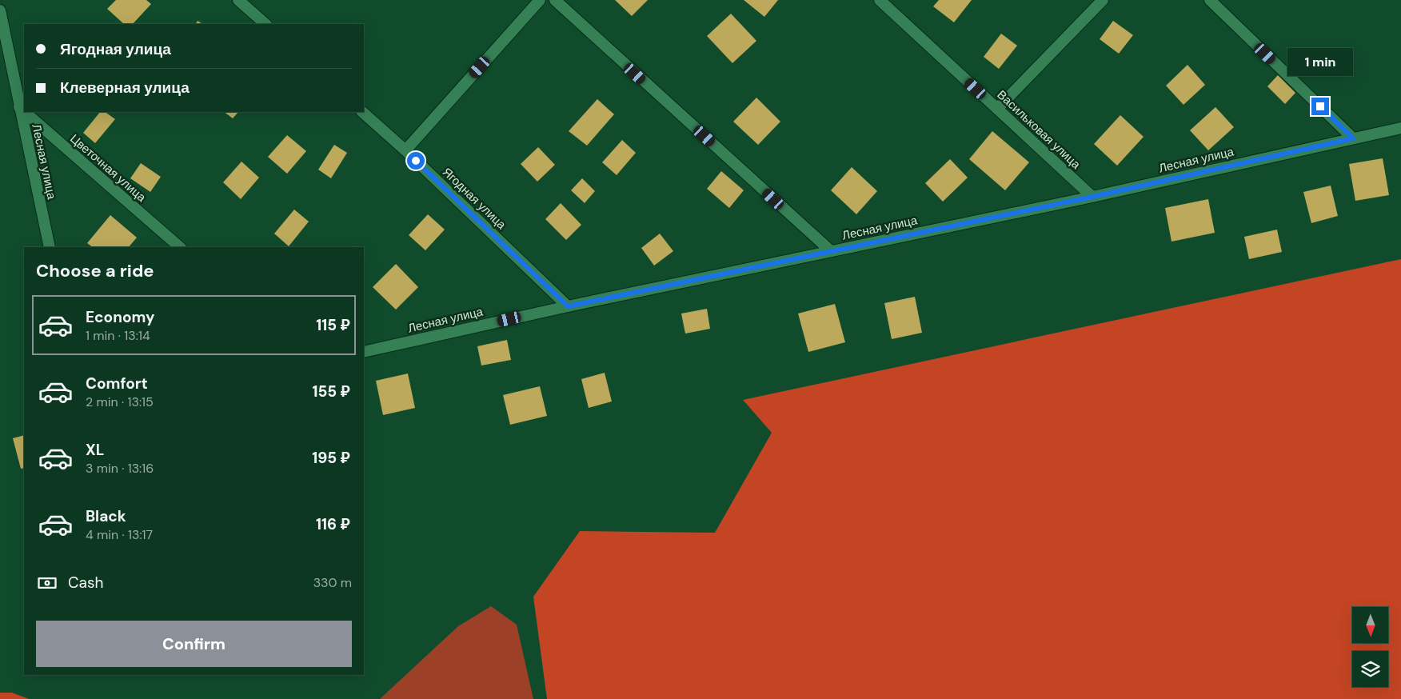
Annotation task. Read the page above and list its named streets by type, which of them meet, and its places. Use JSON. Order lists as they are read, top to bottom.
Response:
{
  "streets": {
    "street": [
      "Васильковая улица",
      "Лесная улица",
      "Цветочная улица",
      "Ягодная улица"
    ]
  },
  "crossings": [
    ["Васильковая улица", "Лесная улица"],
    ["Лесная улица", "Цветочная улица"],
    ["Лесная улица", "Ягодная улица"]
  ],
  "north": "bottom",
  "page": {
    "banner": ["Ягодная улица", "Клеверная улица"],
    "bubble": "1 min",
    "heading": "Choose a ride",
    "list": [
      {
        "name": "Economy",
        "note": "1 min · 13:14",
        "value": "115 ₽"
      },
      {
        "name": "Comfort",
        "note": "2 min · 13:15",
        "value": "155 ₽"
      },
      {
        "name": "XL",
        "note": "3 min · 13:16",
        "value": "195 ₽"
      },
      {
        "name": "Black",
        "note": "4 min · 13:17",
        "value": "116 ₽"
      }
    ],
    "pay": ["Cash", "330 m"],
    "buttons": "Confirm"
  }
}
